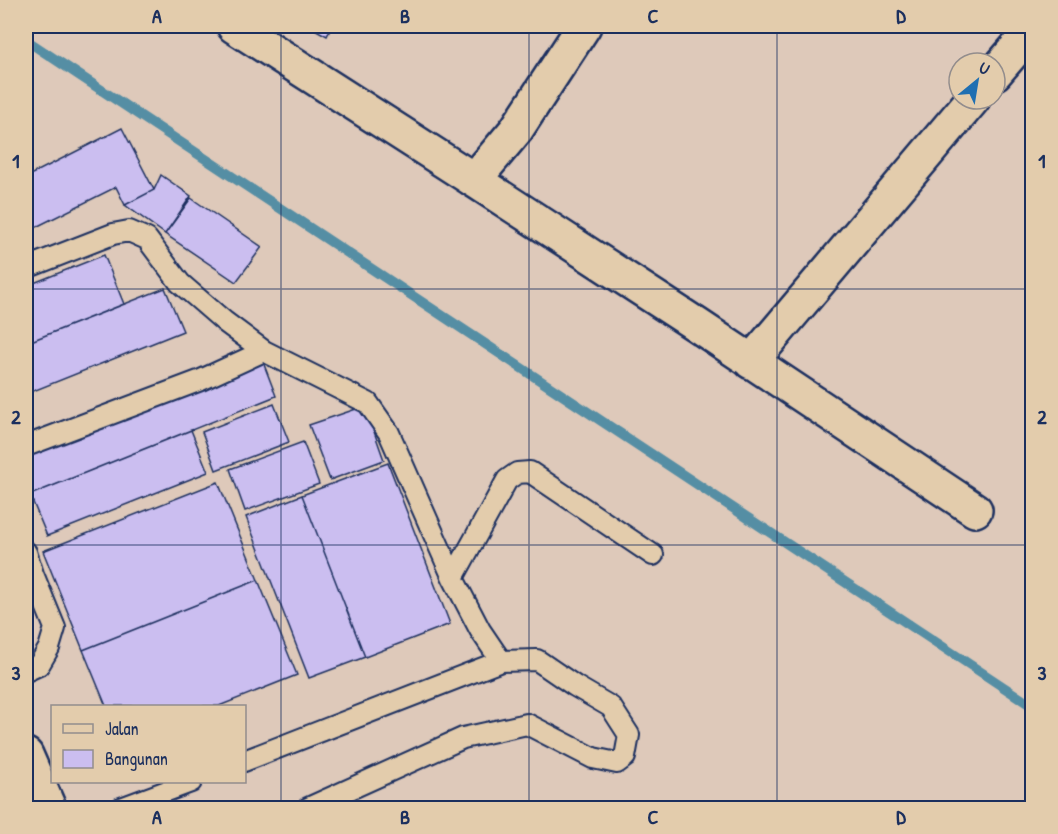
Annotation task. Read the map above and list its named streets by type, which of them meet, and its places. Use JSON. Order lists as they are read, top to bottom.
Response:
{
  "legend": ["Jalan", "Bangunan"],
  "north": "top right",
  "grid": {
    "columns": [
      "A",
      "B",
      "C",
      "D"
    ],
    "rows": ["1", "2", "3"]
  }
}
